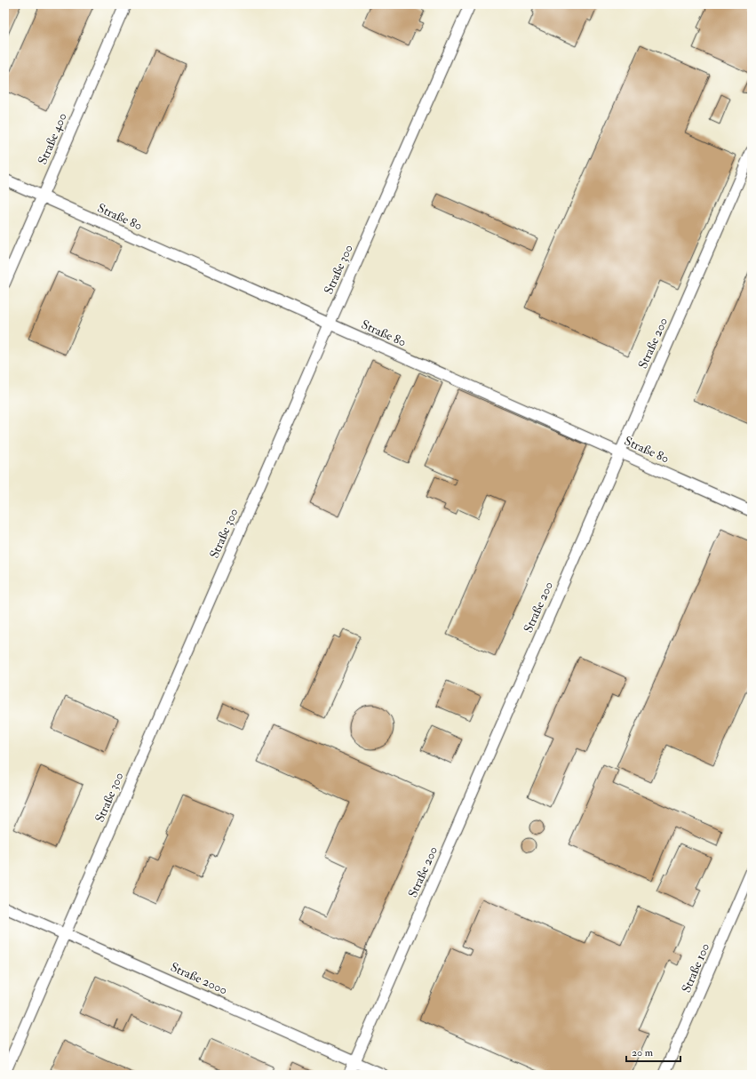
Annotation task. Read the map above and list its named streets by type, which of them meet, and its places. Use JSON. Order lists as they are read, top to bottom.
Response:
{
  "streets": {
    "lane": [
      "Straße 400",
      "Straße 80",
      "Straße 300",
      "Straße 200",
      "Straße 100",
      "Straße 2000"
    ]
  },
  "crossings": [
    ["Straße 400", "Straße 80"],
    ["Straße 80", "Straße 300"],
    ["Straße 80", "Straße 200"],
    ["Straße 300", "Straße 2000"],
    ["Straße 200", "Straße 2000"]
  ],
  "scale_bar": "20 m"
}
